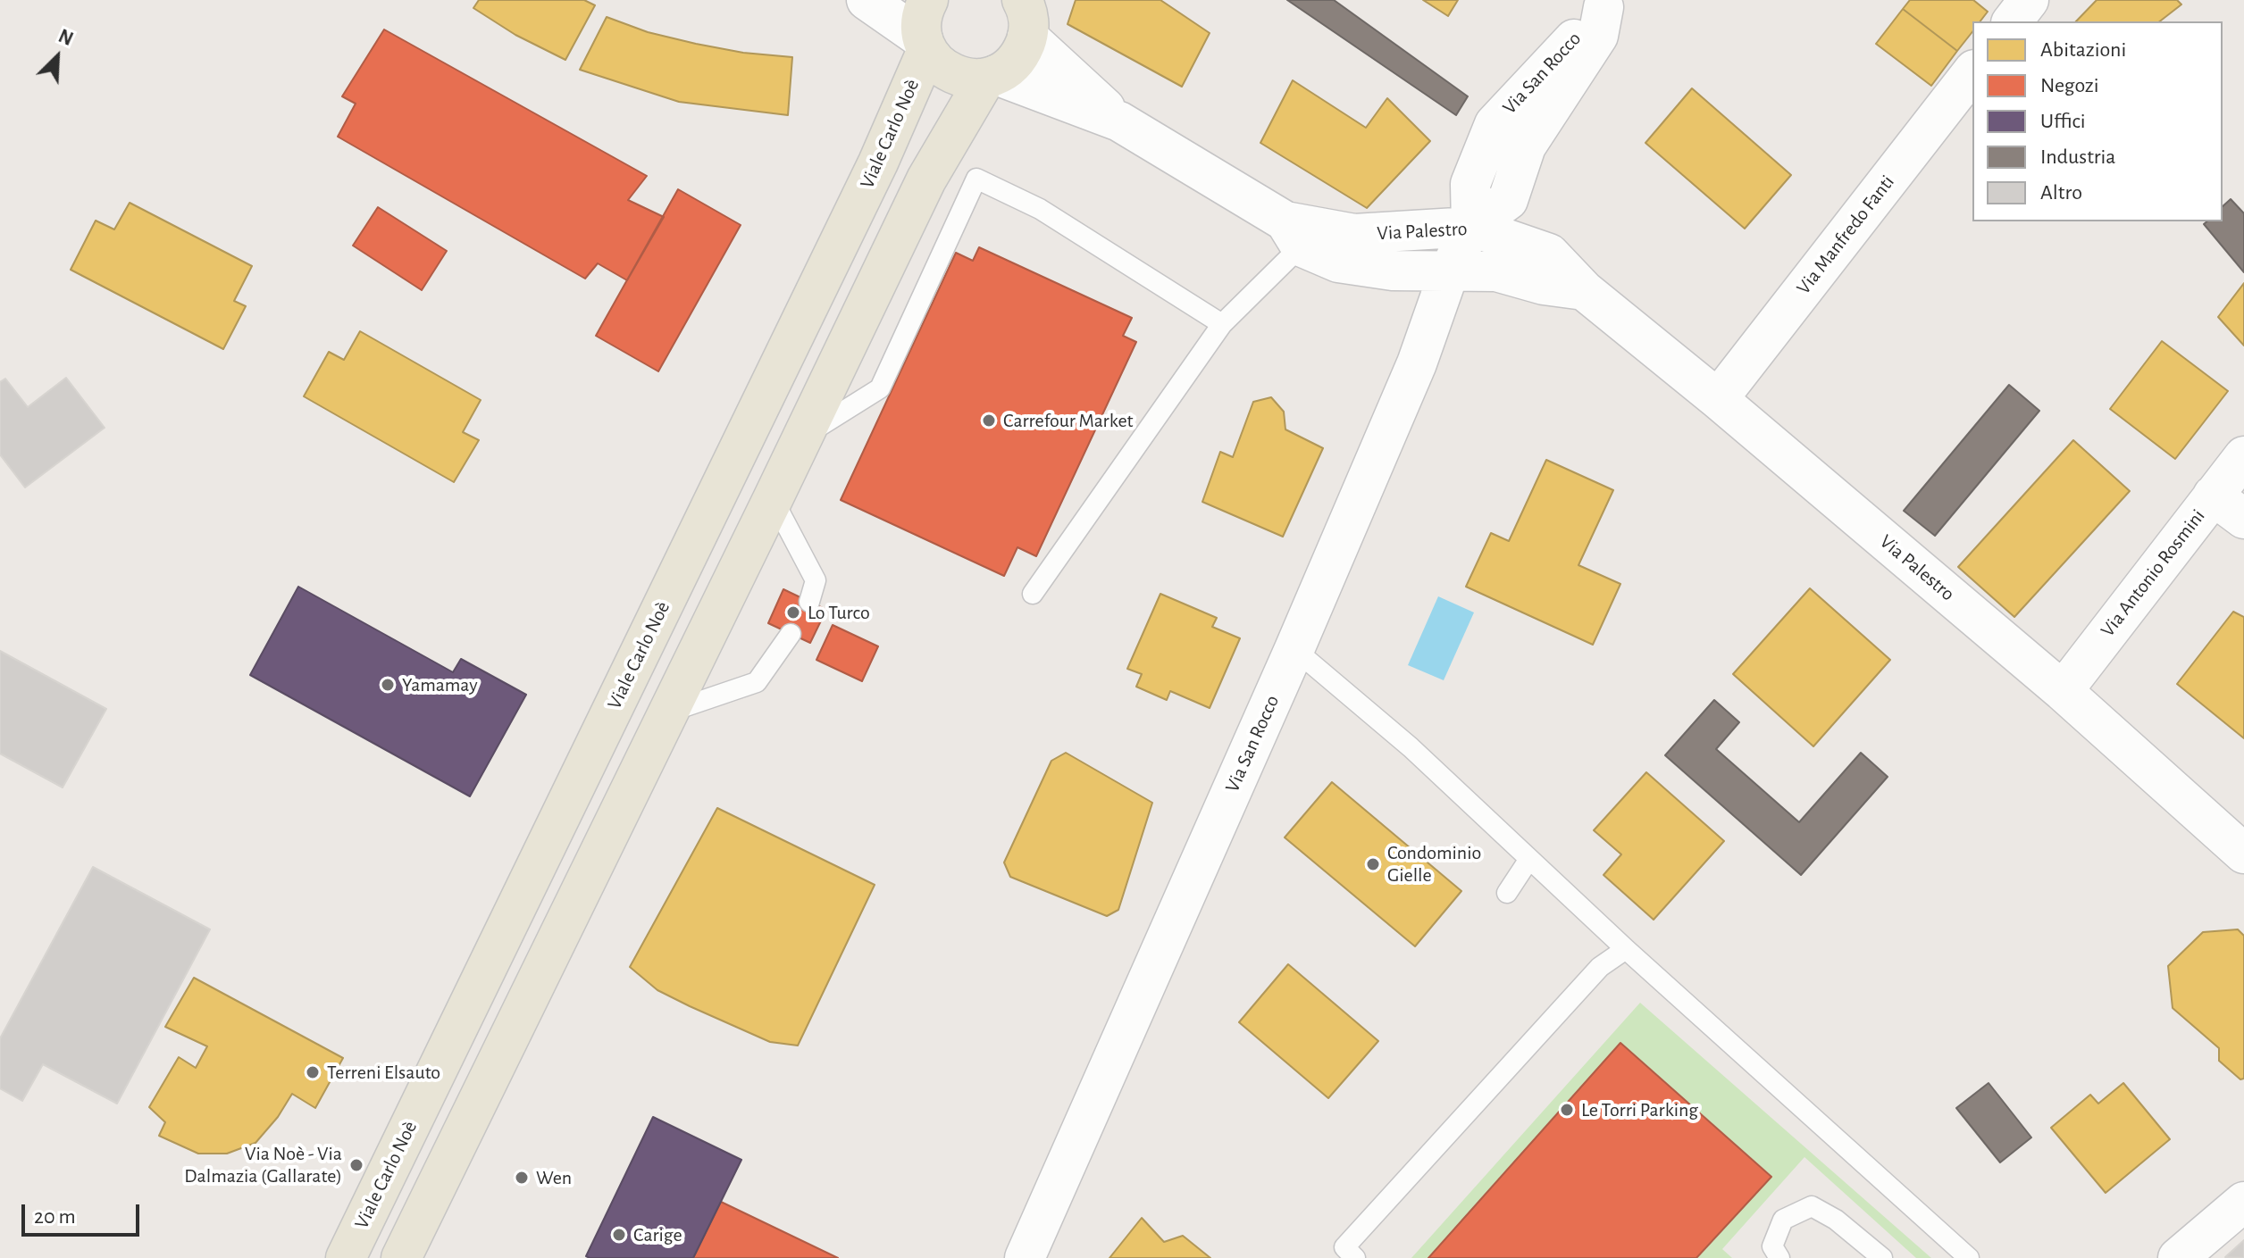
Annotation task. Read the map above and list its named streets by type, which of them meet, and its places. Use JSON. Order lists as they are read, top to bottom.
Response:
{
  "streets": {
    "main road": ["Viale Carlo Noè"],
    "street": [
      "Via San Rocco",
      "Via Palestro",
      "Via Manfredo Fanti",
      "Via Antonio Rosmini"
    ]
  },
  "crossings": [
    ["Via San Rocco", "Via Palestro"],
    ["Viale Carlo Noè", "Via Palestro"],
    ["Via Palestro", "Via Manfredo Fanti"],
    ["Via Palestro", "Via Antonio Rosmini"]
  ],
  "places": [
    "Carrefour Market",
    "Lo Turco",
    "Yamamay",
    "Condominio Gielle",
    "Terreni Elsauto",
    "Le Torri Parking",
    "Via Noè - Via Dalmazia (Gallarate)",
    "Wen",
    "Carige"
  ],
  "legend": [
    "Abitazioni",
    "Negozi",
    "Uffici",
    "Industria",
    "Altro"
  ],
  "scale_bar": "20 m",
  "north": "top right"
}
